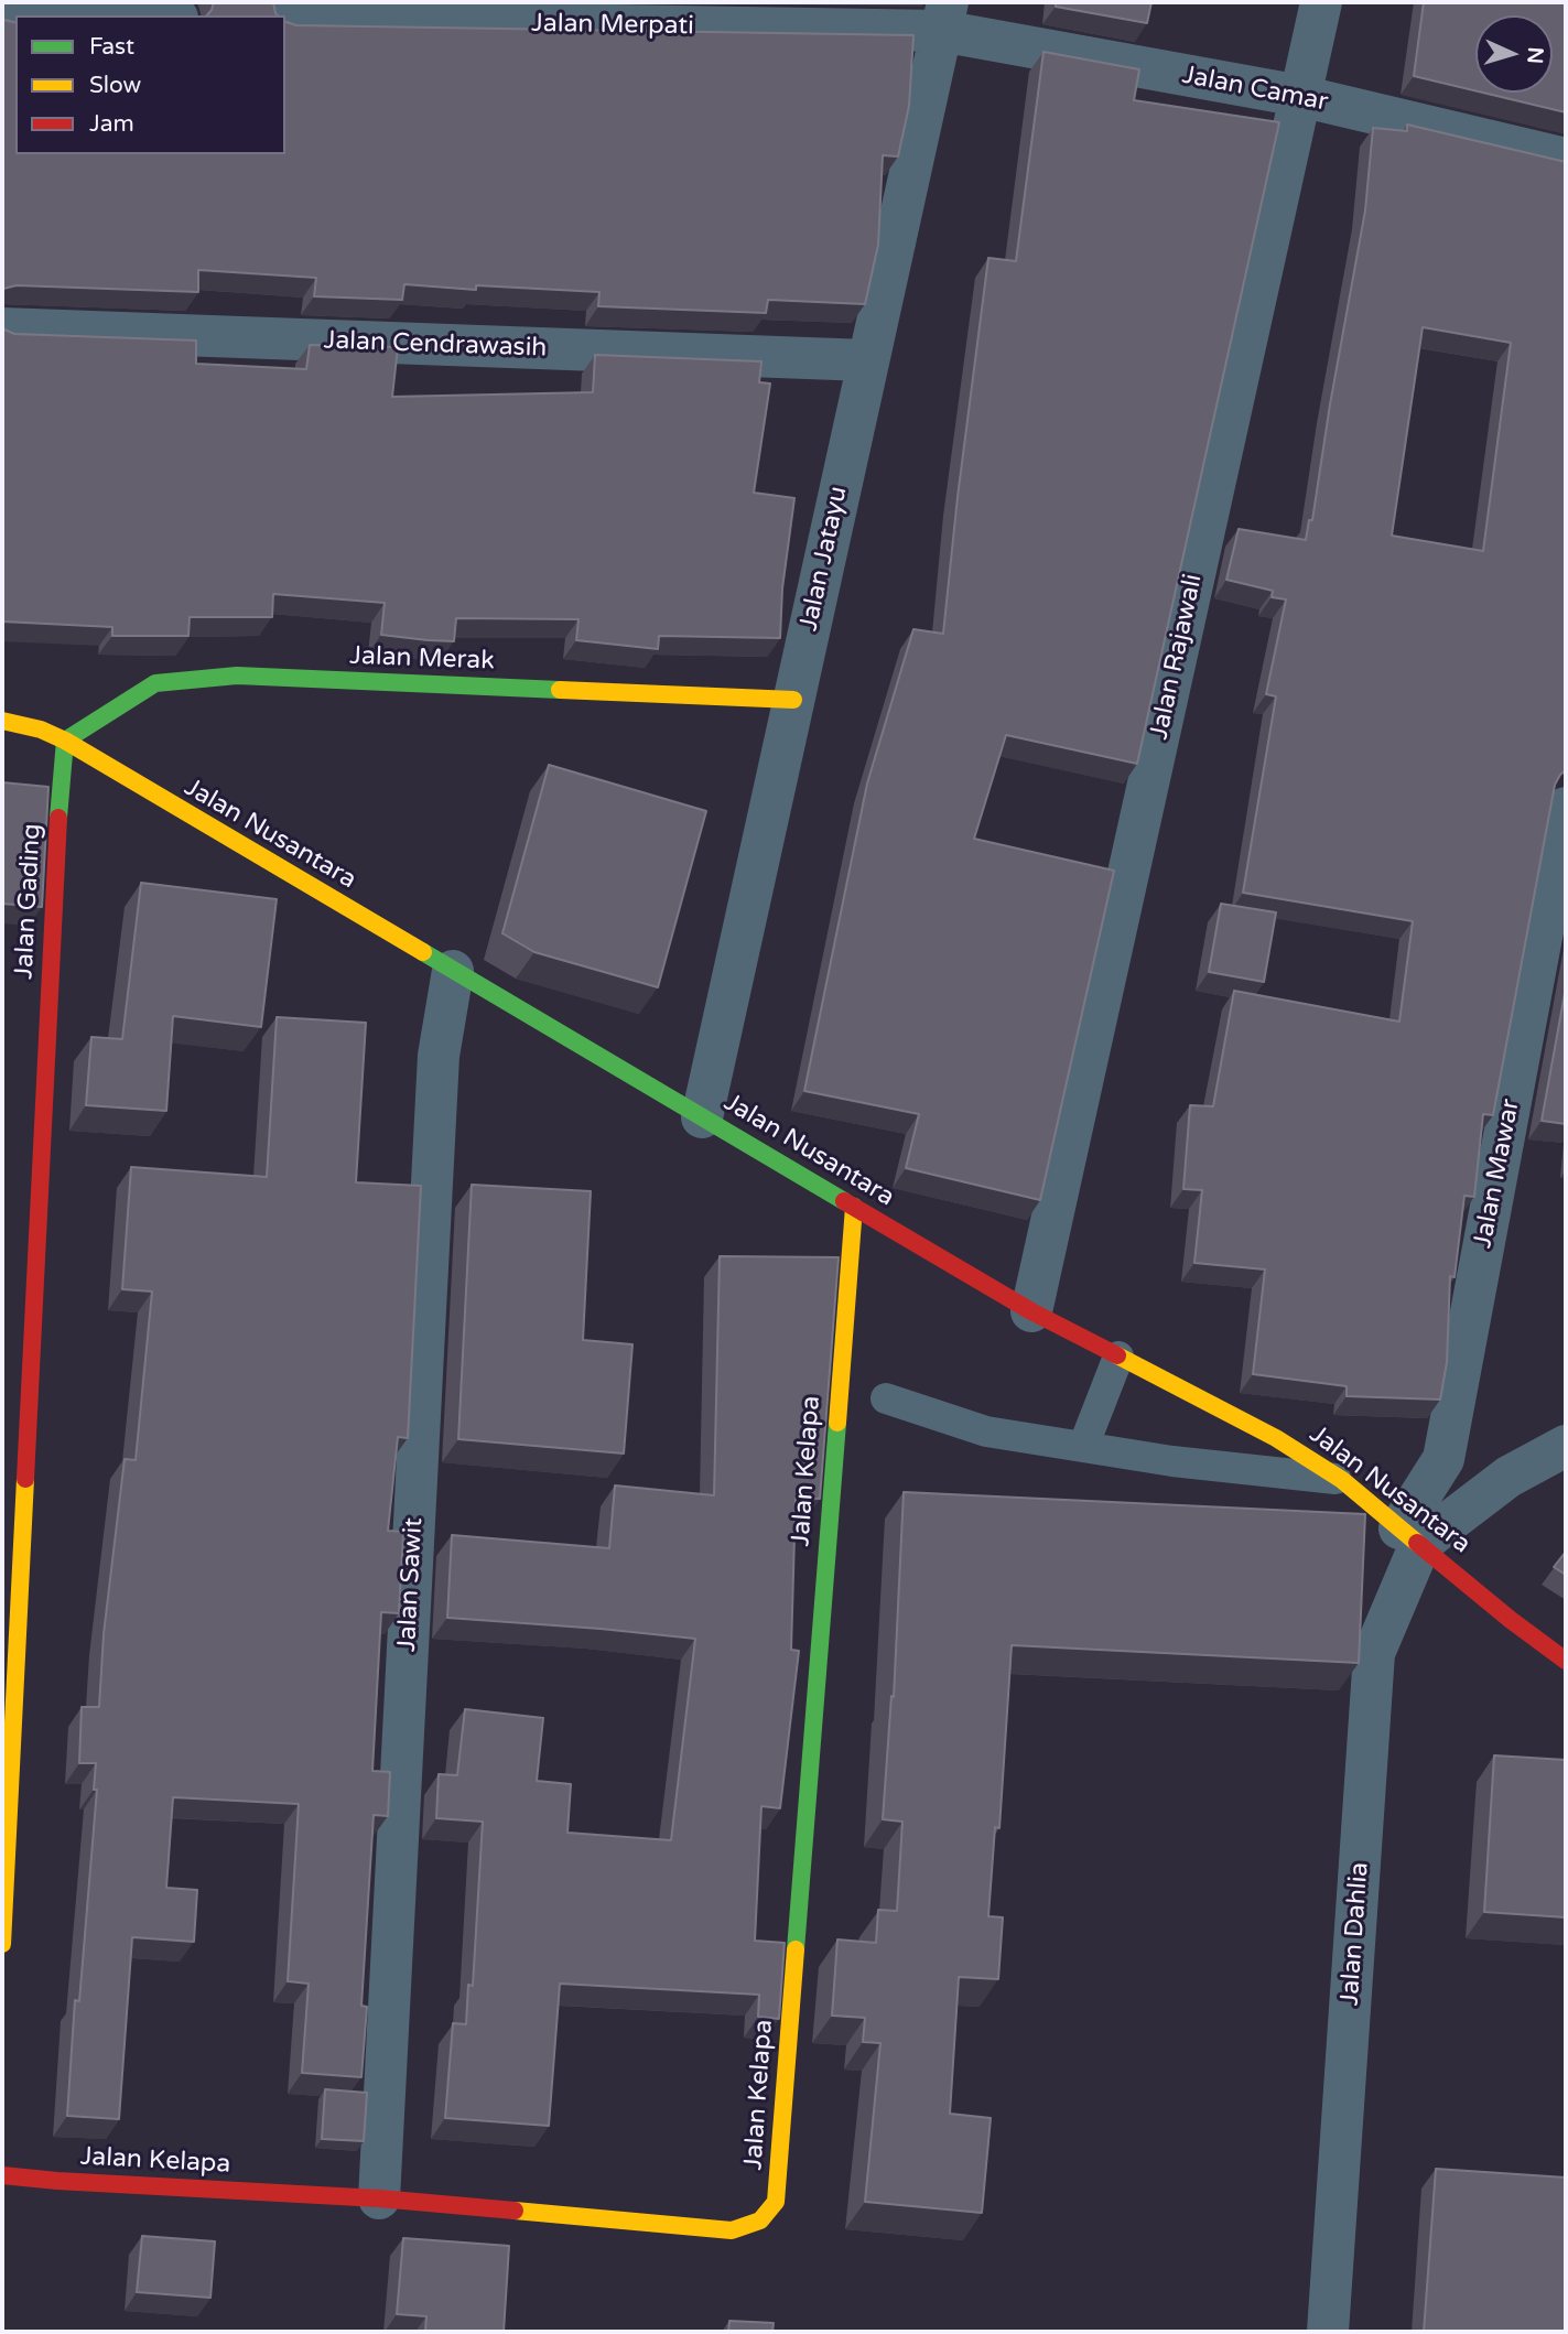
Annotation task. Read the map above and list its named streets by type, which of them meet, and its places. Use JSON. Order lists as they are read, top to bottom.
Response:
{
  "streets": {
    "street": [
      "Jalan Merpati",
      "Jalan Camar",
      "Jalan Cendrawasih",
      "Jalan Jatayu",
      "Jalan Rajawali",
      "Jalan Merak",
      "Jalan Nusantara",
      "Jalan Gading",
      "Jalan Mawar",
      "Jalan Kelapa",
      "Jalan Sawit",
      "Jalan Dahlia"
    ]
  },
  "crossings": [
    ["Jalan Merpati", "Jalan Camar"],
    ["Jalan Merpati", "Jalan Jatayu"],
    ["Jalan Camar", "Jalan Jatayu"],
    ["Jalan Camar", "Jalan Rajawali"],
    ["Jalan Cendrawasih", "Jalan Jatayu"],
    ["Jalan Jatayu", "Jalan Merak"],
    ["Jalan Jatayu", "Jalan Nusantara"],
    ["Jalan Rajawali", "Jalan Nusantara"],
    ["Jalan Merak", "Jalan Nusantara"],
    ["Jalan Merak", "Jalan Gading"],
    ["Jalan Nusantara", "Jalan Gading"],
    ["Jalan Nusantara", "Jalan Mawar"],
    ["Jalan Nusantara", "Jalan Kelapa"],
    ["Jalan Nusantara", "Jalan Sawit"],
    ["Jalan Nusantara", "Jalan Dahlia"],
    ["Jalan Mawar", "Jalan Dahlia"],
    ["Jalan Kelapa", "Jalan Sawit"]
  ],
  "legend": ["Fast", "Slow", "Jam"],
  "north": "right"
}
